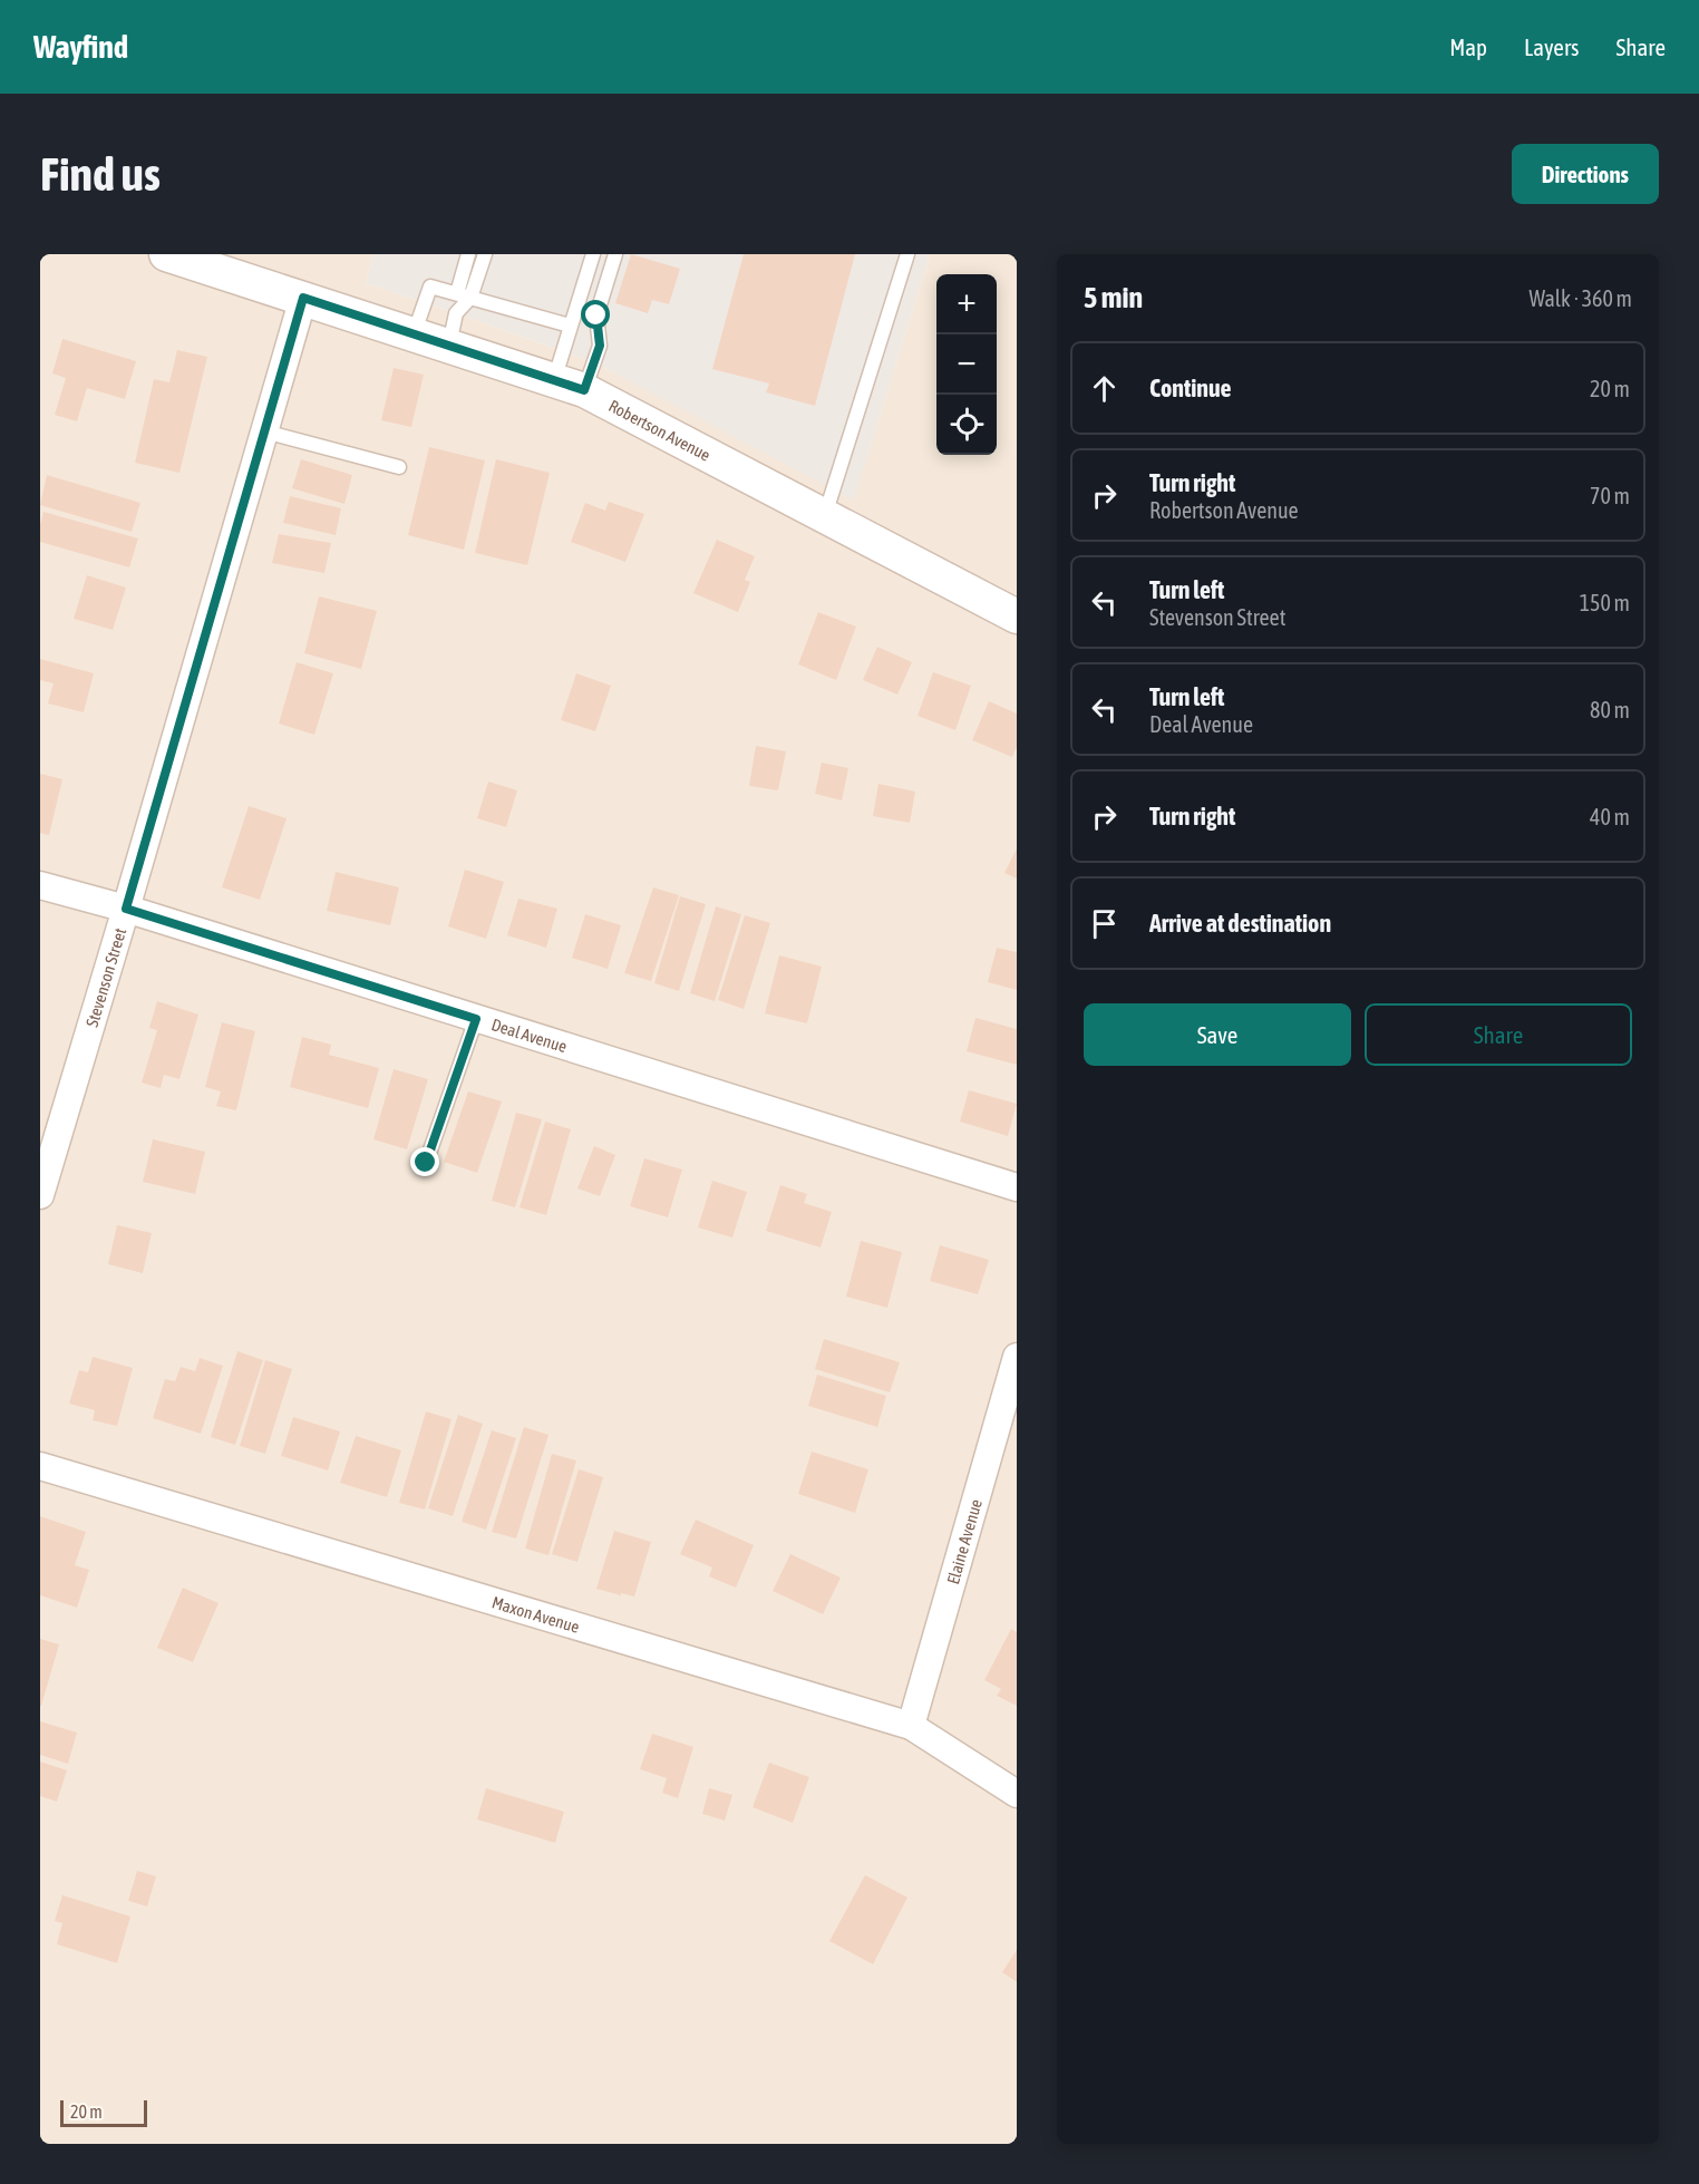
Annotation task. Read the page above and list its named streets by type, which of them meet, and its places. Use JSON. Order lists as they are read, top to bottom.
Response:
{
  "streets": {
    "street": [
      "Robertson Avenue",
      "Stevenson Street",
      "Deal Avenue",
      "Elaine Avenue",
      "Maxon Avenue"
    ]
  },
  "crossings": [
    ["Robertson Avenue", "Stevenson Street"],
    ["Stevenson Street", "Deal Avenue"],
    ["Elaine Avenue", "Maxon Avenue"]
  ],
  "scale_bar": "20 m",
  "page": {
    "header": "Wayfind",
    "nav": ["Map", "Layers", "Share"],
    "buttons": [
      "Directions",
      ["Save", "Share"]
    ],
    "title": "Find us",
    "heading": ["5 min", "Walk · 360 m"],
    "map_buttons": ["+", "−"],
    "list": [
      ["Continue", "20 m"],
      ["Turn right", "Robertson Avenue", "70 m"],
      ["Turn left", "Stevenson Street", "150 m"],
      ["Turn left", "Deal Avenue", "80 m"],
      ["Turn right", "40 m"],
      "Arrive at destination"
    ],
    "scale": "20 m"
  }
}
